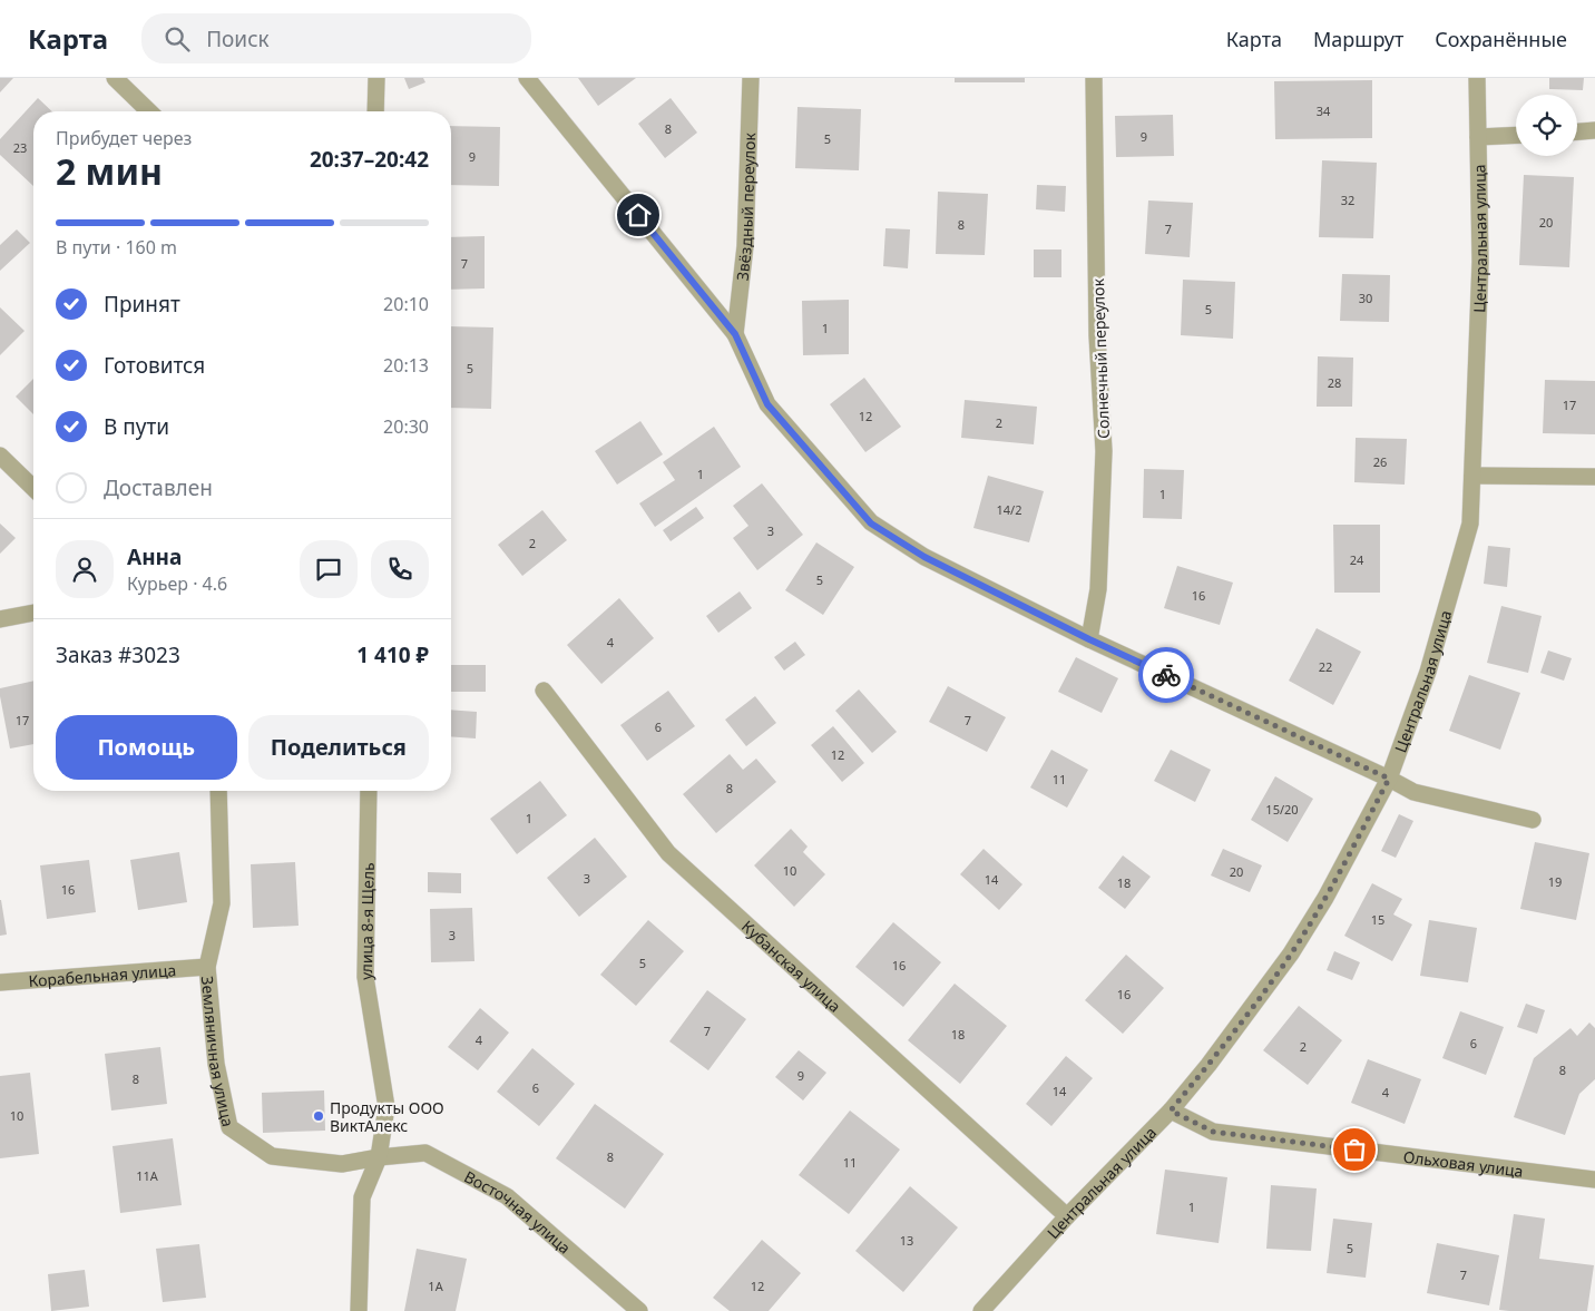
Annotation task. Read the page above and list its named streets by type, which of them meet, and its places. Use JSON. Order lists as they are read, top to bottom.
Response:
{
  "streets": {
    "street": [
      "Звёздный переулок",
      "Центральная улица",
      "Солнечный переулок",
      "улица 8-я Щель",
      "Кубанская улица",
      "Корабельная улица",
      "Земляничная улица",
      "Ольховая улица",
      "Восточная улица"
    ]
  },
  "crossings": [
    ["Центральная улица", "Кубанская улица"],
    ["Центральная улица", "Ольховая улица"],
    ["улица 8-я Щель", "Земляничная улица"],
    ["улица 8-я Щель", "Восточная улица"],
    ["Корабельная улица", "Земляничная улица"],
    ["Земляничная улица", "Восточная улица"]
  ],
  "places": ["Продукты ООО ВиктАлекс"],
  "house_numbers": [
    "34",
    "8",
    "9",
    "5",
    "23",
    "9",
    "32",
    "20",
    "8",
    "7",
    "7",
    "30",
    "5",
    "1",
    "5",
    "28",
    "17",
    "12",
    "2",
    "26",
    "1",
    "1",
    "14/2",
    "3",
    "2",
    "24",
    "5",
    "16",
    "4",
    "22",
    "17",
    "7",
    "6",
    "12",
    "11",
    "8",
    "15/20",
    "1",
    "10",
    "20",
    "3",
    "14",
    "19",
    "18",
    "16",
    "15",
    "3",
    "5",
    "16",
    "16",
    "7",
    "18",
    "4",
    "6",
    "2",
    "8",
    "9",
    "8",
    "6",
    "14",
    "4",
    "10",
    "8",
    "11",
    "11А",
    "1",
    "13",
    "5",
    "7",
    "1А",
    "12"
  ],
  "page": {
    "header": "Карта",
    "search": "Поиск",
    "nav": ["Карта", "Маршрут", "Сохранённые"],
    "heading": ["2 мин", "Прибудет через", "20:37–20:42"],
    "panel": [
      "Анна",
      "Курьер · 4.6",
      "Заказ #3023",
      "1 410 ₽"
    ],
    "bar": "В пути · 160 m",
    "list": [
      ["Принят", "20:10"],
      ["Готовится", "20:13"],
      ["В пути", "20:30"],
      "Доставлен"
    ],
    "buttons": ["Помощь", "Поделиться"]
  }
}
